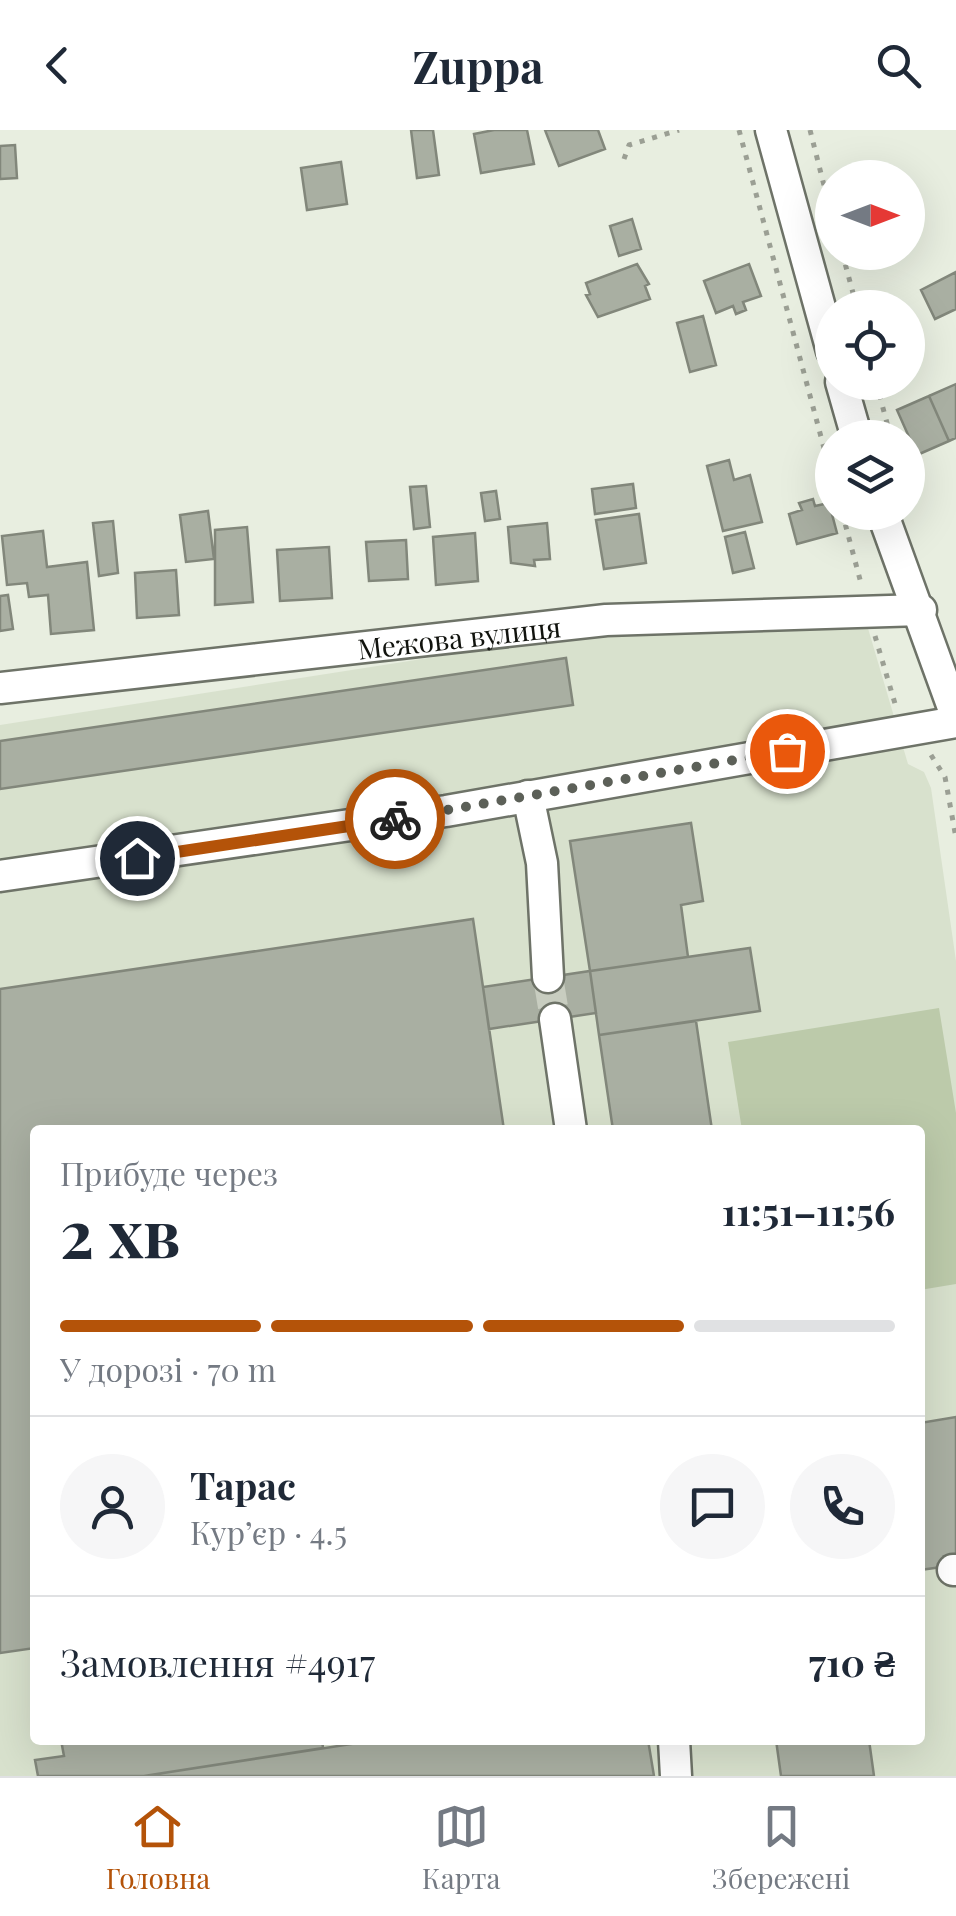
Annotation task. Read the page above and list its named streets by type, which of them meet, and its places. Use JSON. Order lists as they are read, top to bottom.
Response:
{
  "streets": {
    "street": ["Межова вулиця"]
  },
  "north": "right",
  "page": {
    "header": "Zuppa",
    "heading": ["2 хв", "Прибуде через", "11:51–11:56"],
    "panel": [
      "Тарас",
      "Кур’єр · 4.5",
      "Замовлення #4917",
      "710 ₴"
    ],
    "bar": "У дорозі · 70 m",
    "tabs": ["Головна", "Карта", "Збережені"]
  }
}
